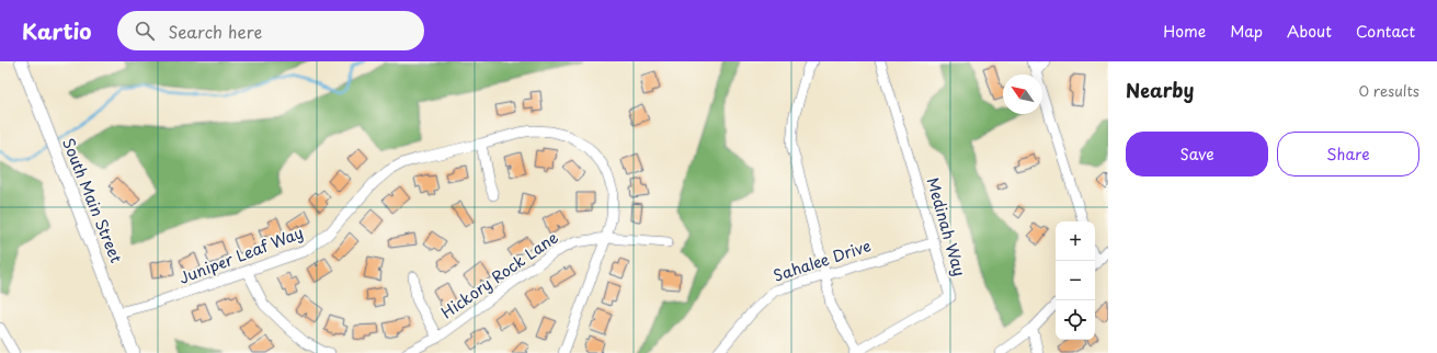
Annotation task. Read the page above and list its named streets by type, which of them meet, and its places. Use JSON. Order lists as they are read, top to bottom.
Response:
{
  "streets": {
    "main road": ["South Main Street"],
    "street": [
      "Medinah Way",
      "Juniper Leaf Way",
      "Sahalee Drive",
      "Hickory Rock Lane"
    ]
  },
  "crossings": [
    ["South Main Street", "Juniper Leaf Way"],
    ["Medinah Way", "Sahalee Drive"],
    ["Juniper Leaf Way", "Hickory Rock Lane"]
  ],
  "north": "top left",
  "page": {
    "header": "Kartio",
    "search": "Search here",
    "nav": [
      "Home",
      "Map",
      "About",
      "Contact"
    ],
    "heading": ["Nearby", "0 results"],
    "buttons": ["Save", "Share"],
    "map_buttons": ["+", "−"]
  }
}
